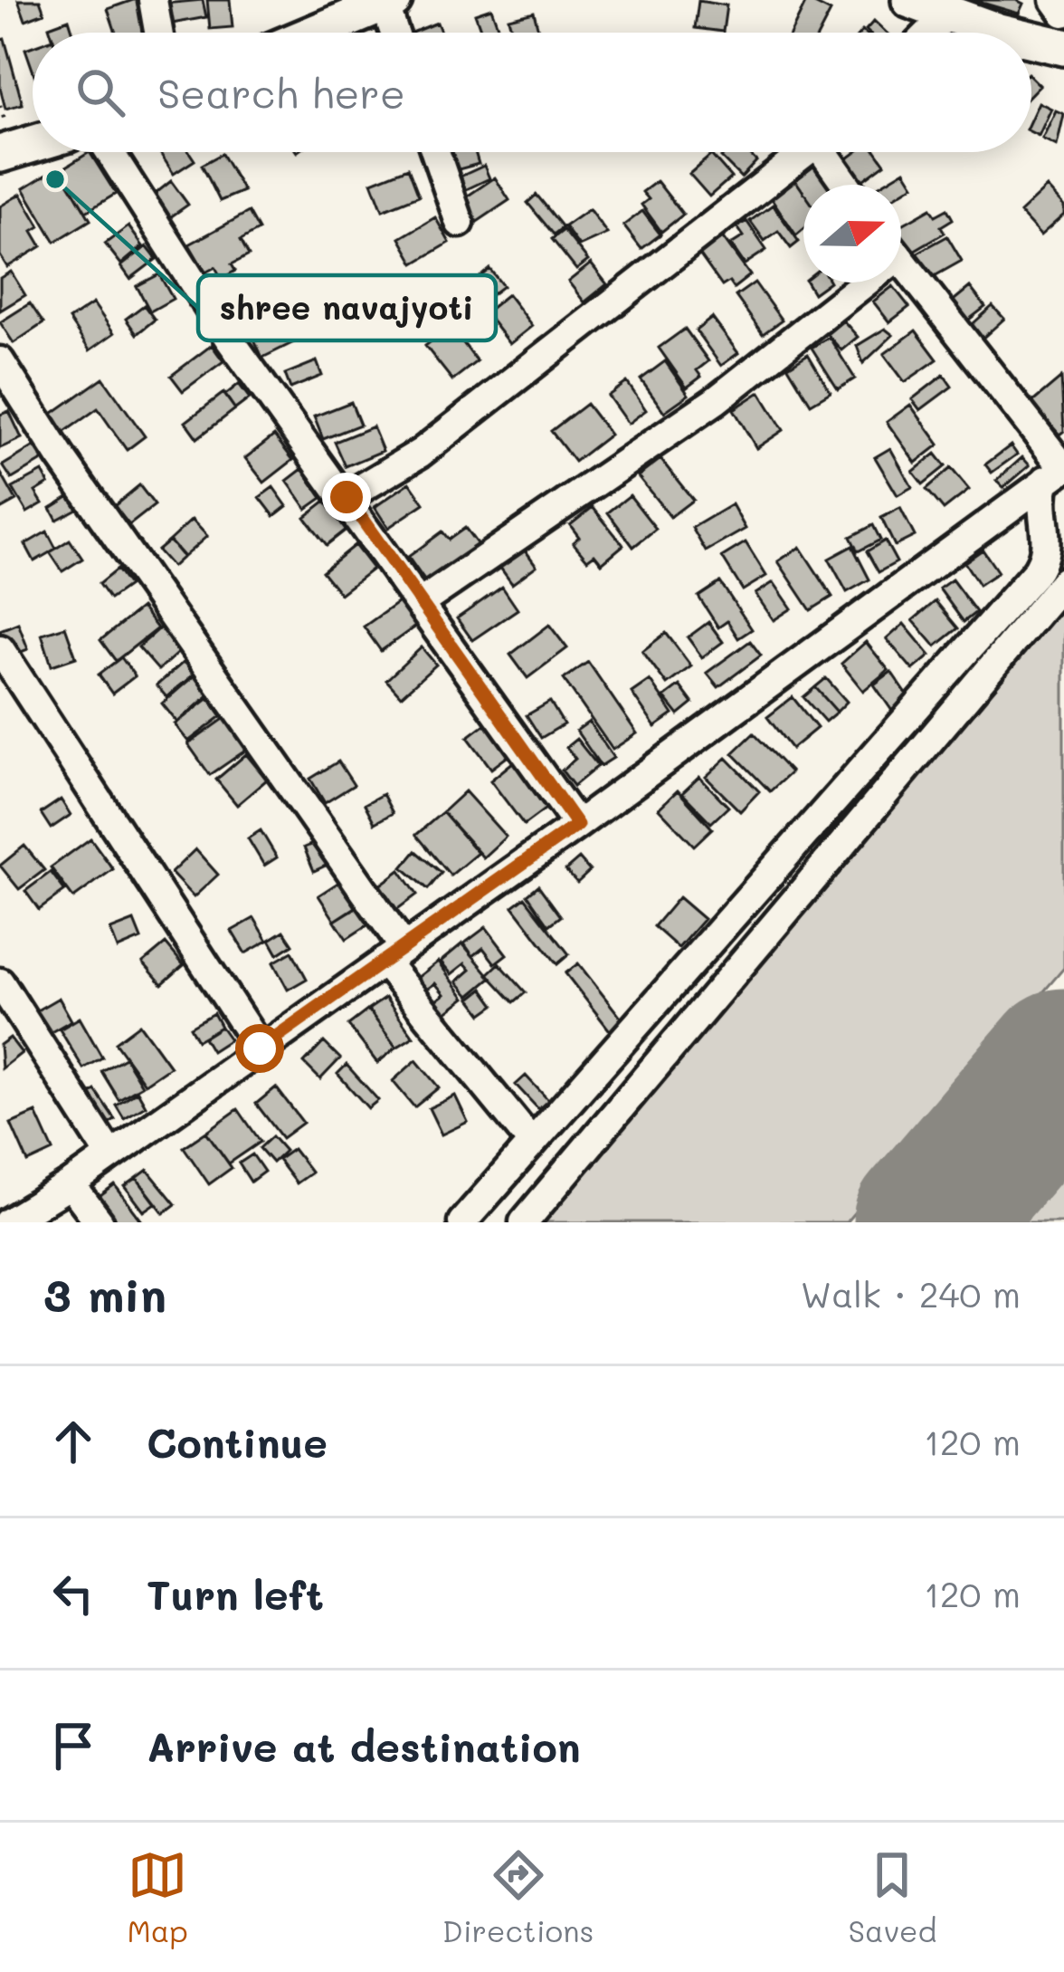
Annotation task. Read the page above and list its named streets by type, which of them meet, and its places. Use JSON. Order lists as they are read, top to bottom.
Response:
{
  "places": ["shree navajyoti"],
  "north": "right",
  "page": {
    "search": "Search here",
    "heading": ["3 min", "Walk · 240 m"],
    "list": [
      ["Continue", "120 m"],
      ["Turn left", "120 m"],
      "Arrive at destination"
    ],
    "nav": ["Map", "Directions", "Saved"]
  }
}
